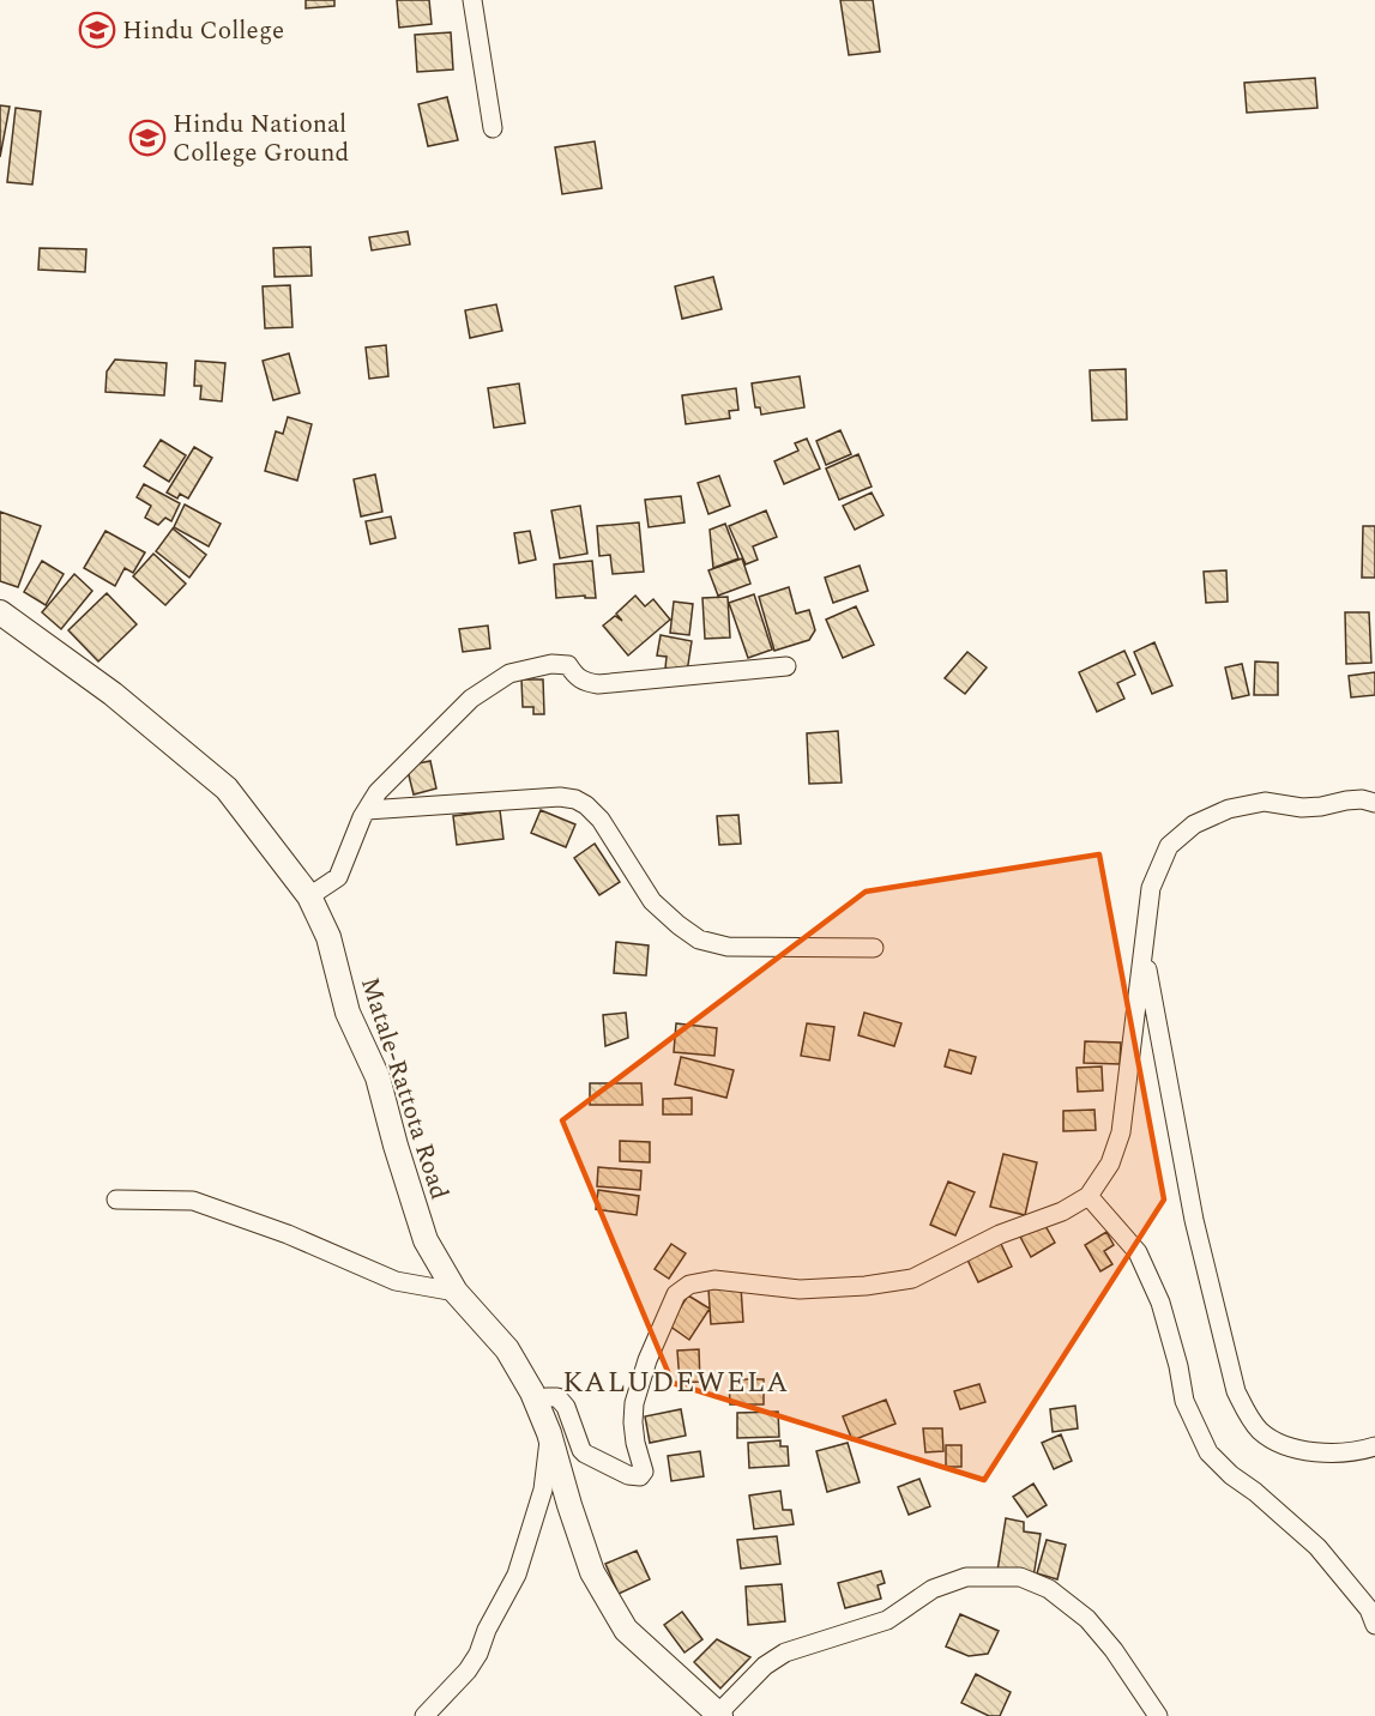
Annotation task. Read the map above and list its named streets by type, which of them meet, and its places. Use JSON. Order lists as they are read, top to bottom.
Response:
{
  "streets": {
    "main road": ["Matale-Rattota Road"]
  },
  "districts": ["KALUDEWELA"],
  "places": {
    "school or university": ["Hindu College", "Hindu National College Ground"]
  }
}
